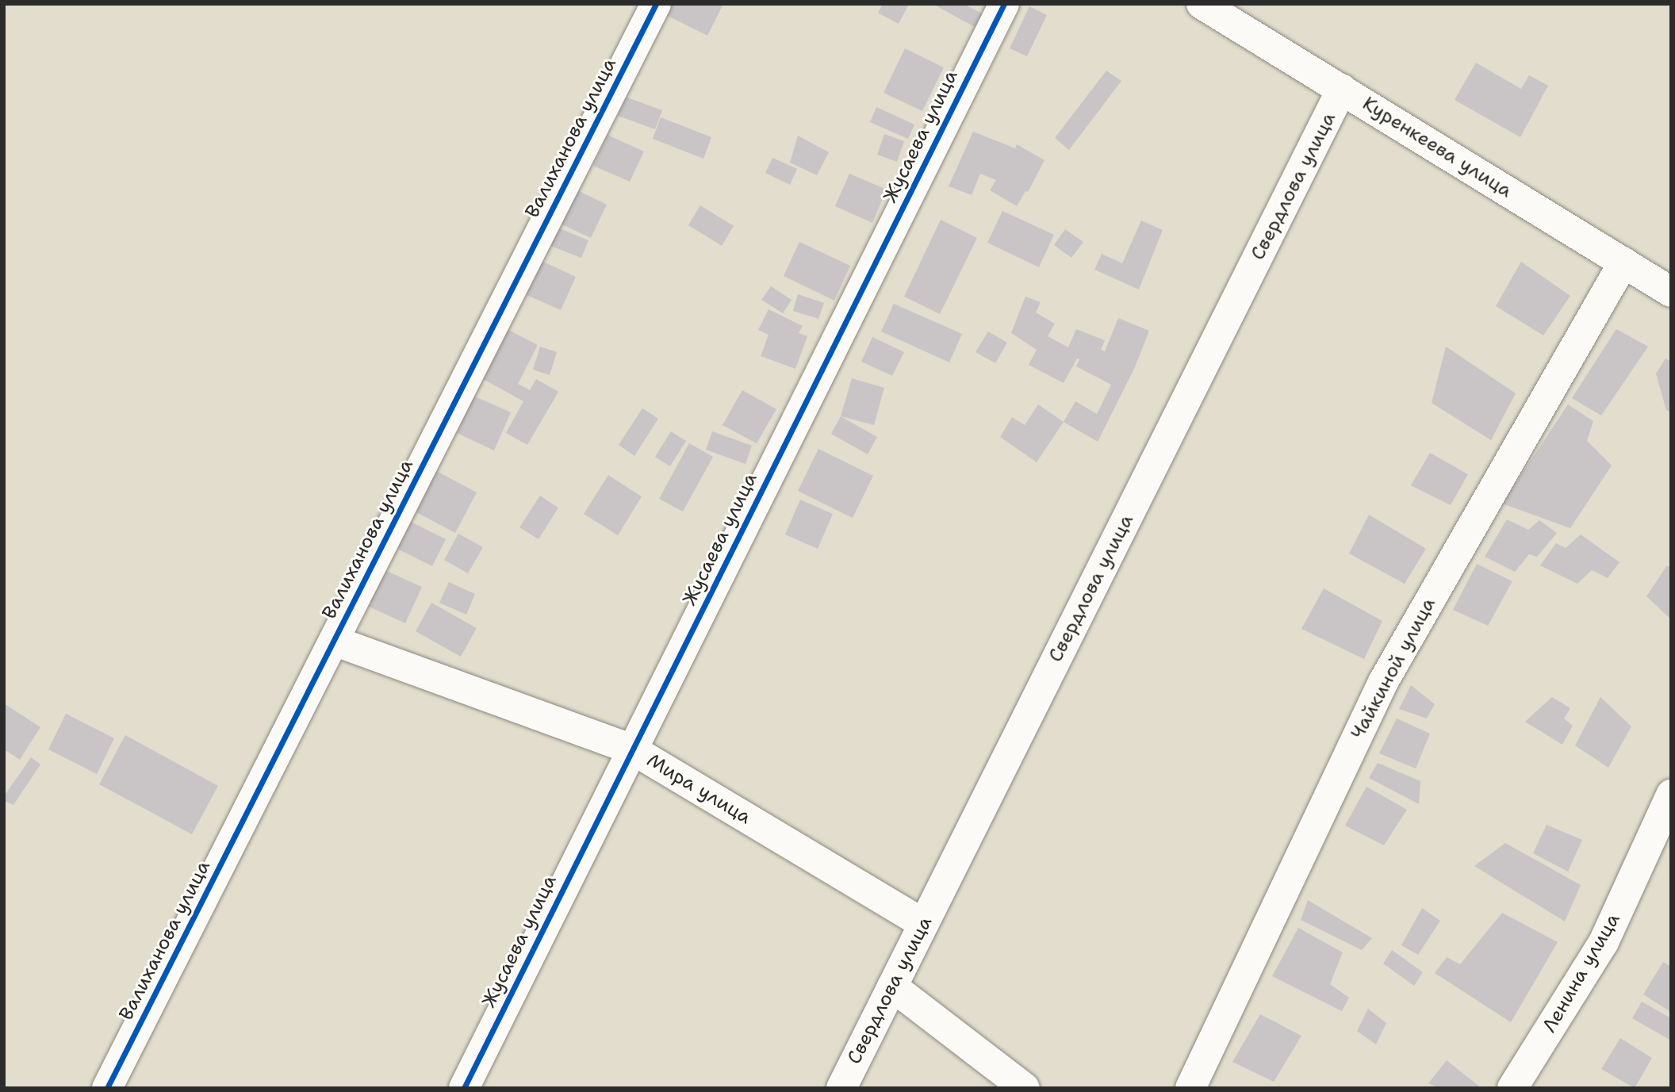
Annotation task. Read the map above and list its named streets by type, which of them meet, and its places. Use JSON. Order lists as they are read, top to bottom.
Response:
{
  "streets": {
    "street": [
      "Жусаева улица",
      "Валиханова улица",
      "Куренкеева улица",
      "Свердлова улица",
      "Чайкиной улица",
      "Мира улица",
      "Ленина улица"
    ]
  },
  "crossings": [
    ["Жусаева улица", "Мира улица"],
    ["Валиханова улица", "Мира улица"],
    ["Куренкеева улица", "Свердлова улица"],
    ["Куренкеева улица", "Чайкиной улица"],
    ["Свердлова улица", "Мира улица"]
  ]
}
